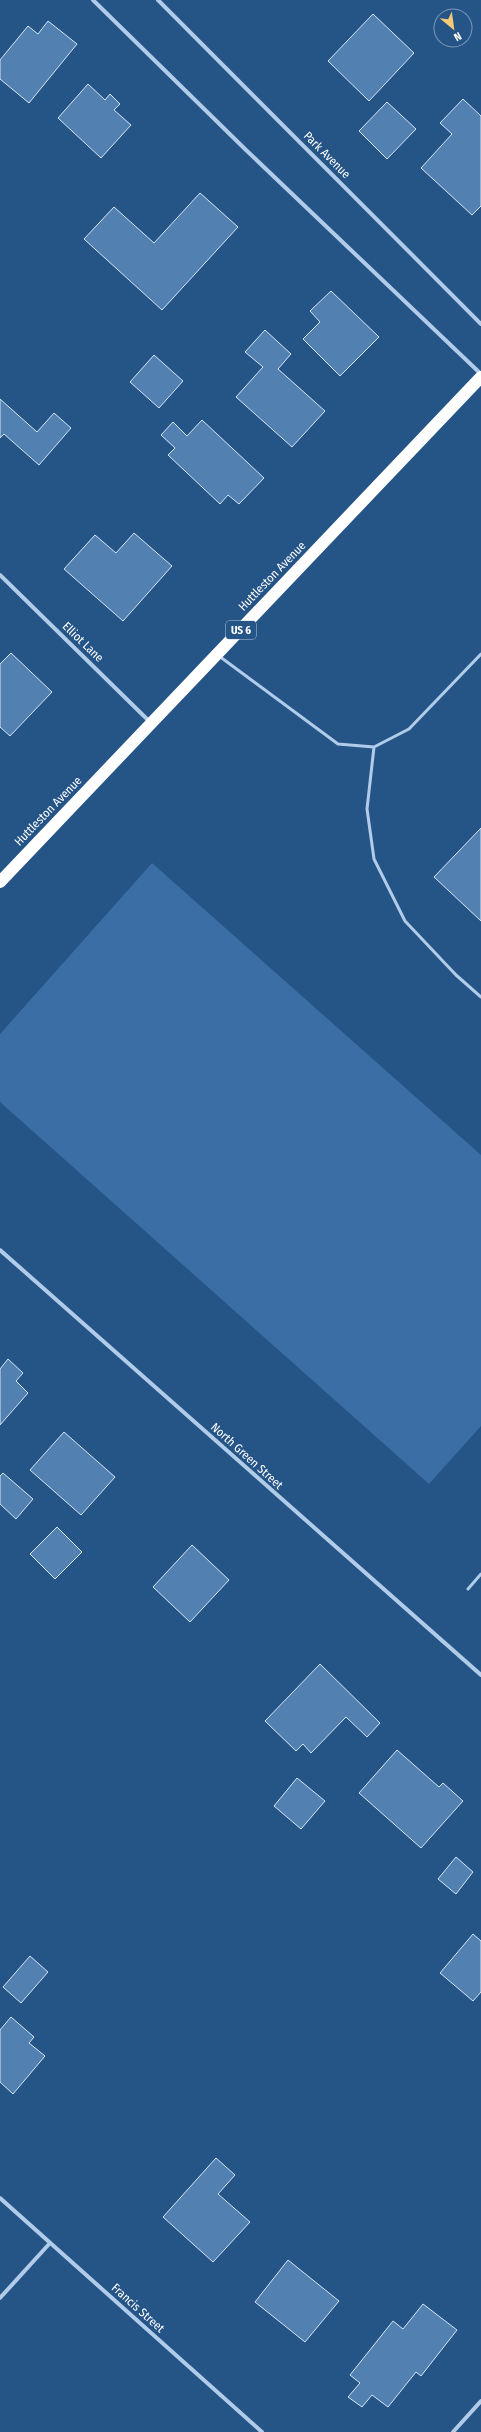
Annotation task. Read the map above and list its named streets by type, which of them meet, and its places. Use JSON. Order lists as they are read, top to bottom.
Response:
{
  "streets": {
    "highway": ["Huttleston Avenue", "US 6"],
    "street": [
      "Park Avenue",
      "Elliot Lane",
      "North Green Street",
      "Francis Street"
    ]
  },
  "crossings": [
    ["Huttleston Avenue", "Elliot Lane"]
  ],
  "north": "bottom right"
}
